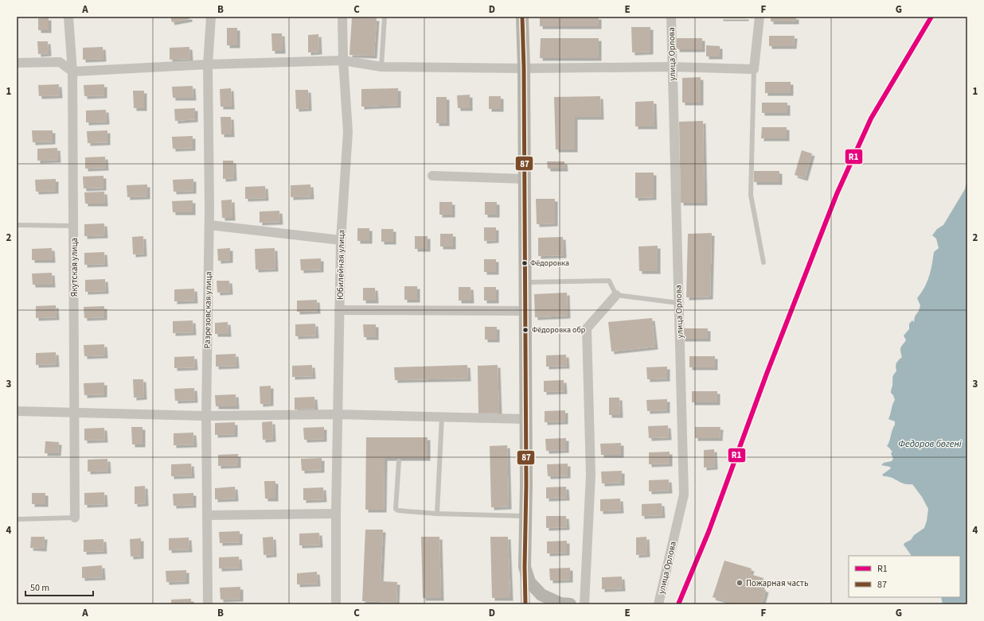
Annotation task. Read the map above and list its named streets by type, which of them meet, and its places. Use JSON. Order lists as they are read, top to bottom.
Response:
{
  "streets": {
    "street": [
      "улица Орлова",
      "Юбилейная улица",
      "Якутская улица",
      "Разрезовская улица"
    ]
  },
  "water": ["Федоров бөгені"],
  "places": ["Фёдоровка", "Фёдоровка обр", "Пожарная часть"],
  "lines": ["transit line R1", "transit line 87"],
  "legend": ["R1", "87"],
  "scale_bar": "50 m",
  "grid": {
    "columns": [
      "A",
      "B",
      "C",
      "D",
      "E",
      "F",
      "G"
    ],
    "rows": [
      "1",
      "2",
      "3",
      "4"
    ]
  }
}
